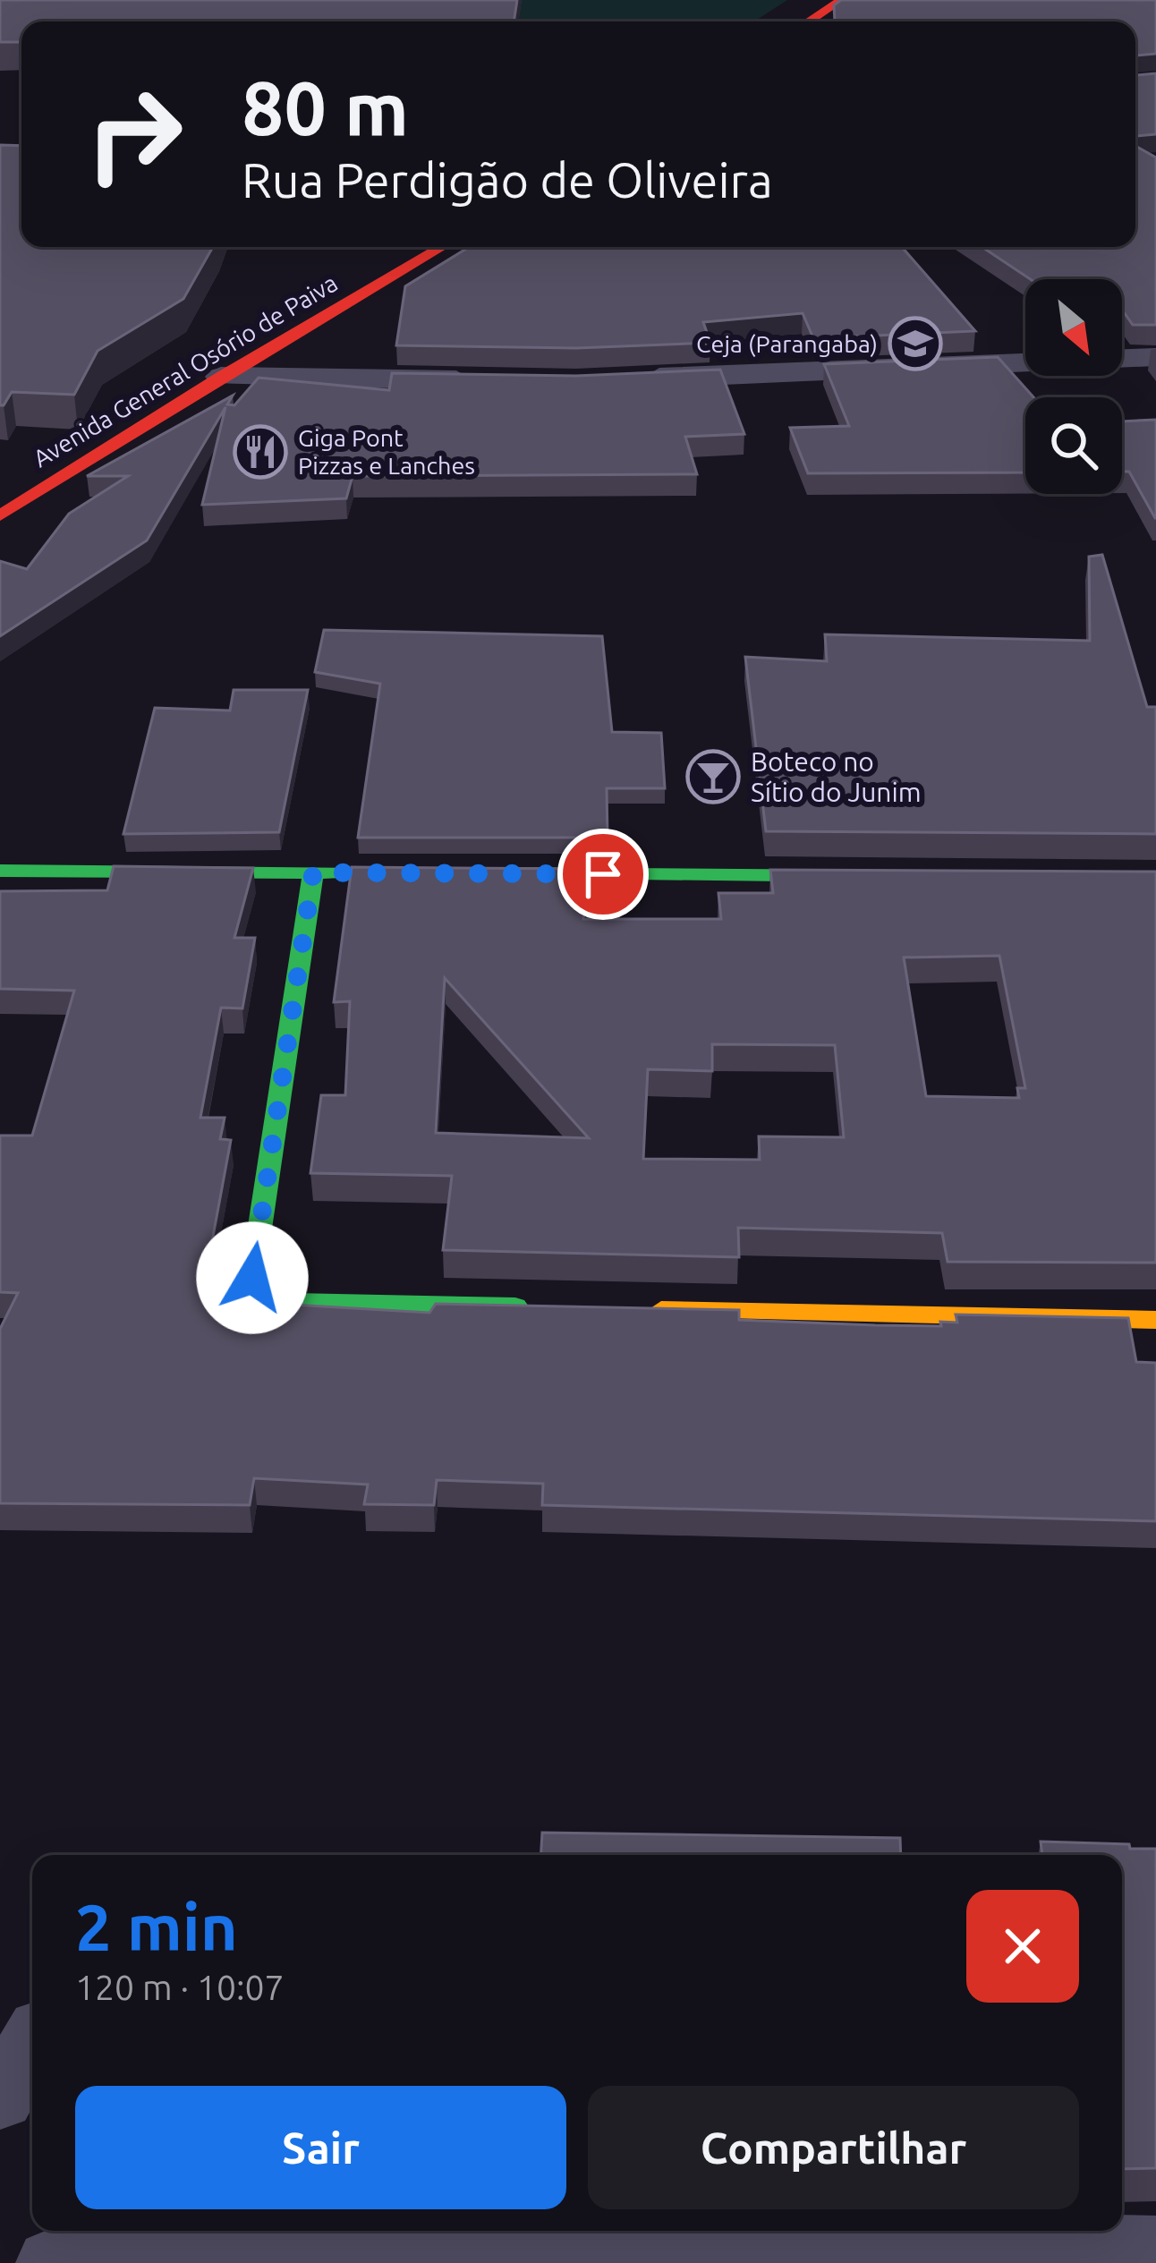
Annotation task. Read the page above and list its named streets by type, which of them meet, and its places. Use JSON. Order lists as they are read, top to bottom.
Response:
{
  "streets": {
    "street": ["Avenida General Osório de Paiva"]
  },
  "places": {
    "school or university": ["Ceja (Parangaba)"],
    "restaurant": ["Giga Pont Pizzas e Lanches"],
    "bar": ["Boteco no Sítio do Junim"]
  },
  "north": "bottom right",
  "page": {
    "turn": ["80 m", "Rua Perdigão de Oliveira"],
    "heading": ["2 min", "120 m · 10:07"],
    "buttons": ["Sair", "Compartilhar"]
  }
}
